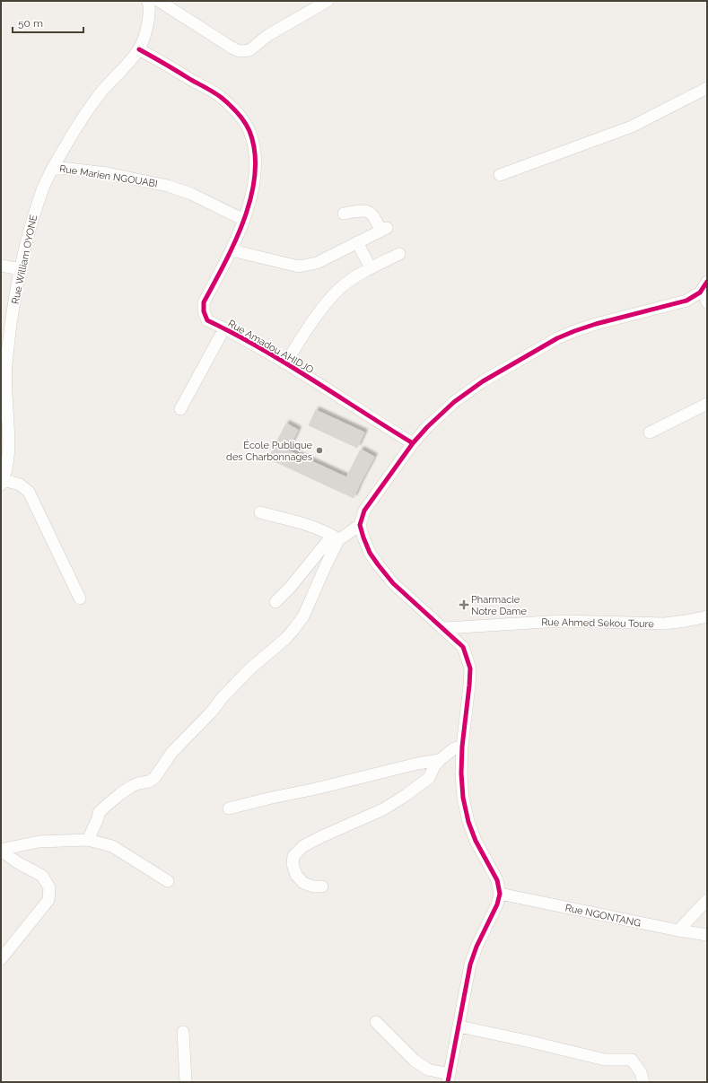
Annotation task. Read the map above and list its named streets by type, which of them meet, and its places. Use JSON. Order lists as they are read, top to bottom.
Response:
{
  "streets": {
    "street": [
      "Rue Marien NGOUABI",
      "Rue William OYONE",
      "Rue Amadou AHIDJO",
      "Rue Ahmed Sekou Toure",
      "Rue NGONTANG"
    ]
  },
  "crossings": [
    ["Rue Marien NGOUABI", "Rue William OYONE"],
    ["Rue Marien NGOUABI", "Rue Amadou AHIDJO"],
    ["Rue William OYONE", "Rue Amadou AHIDJO"]
  ],
  "places": {
    "other": ["École Publique des Charbonnages"],
    "health": ["Pharmacie Notre Dame"]
  },
  "scale_bar": "50 m"
}
